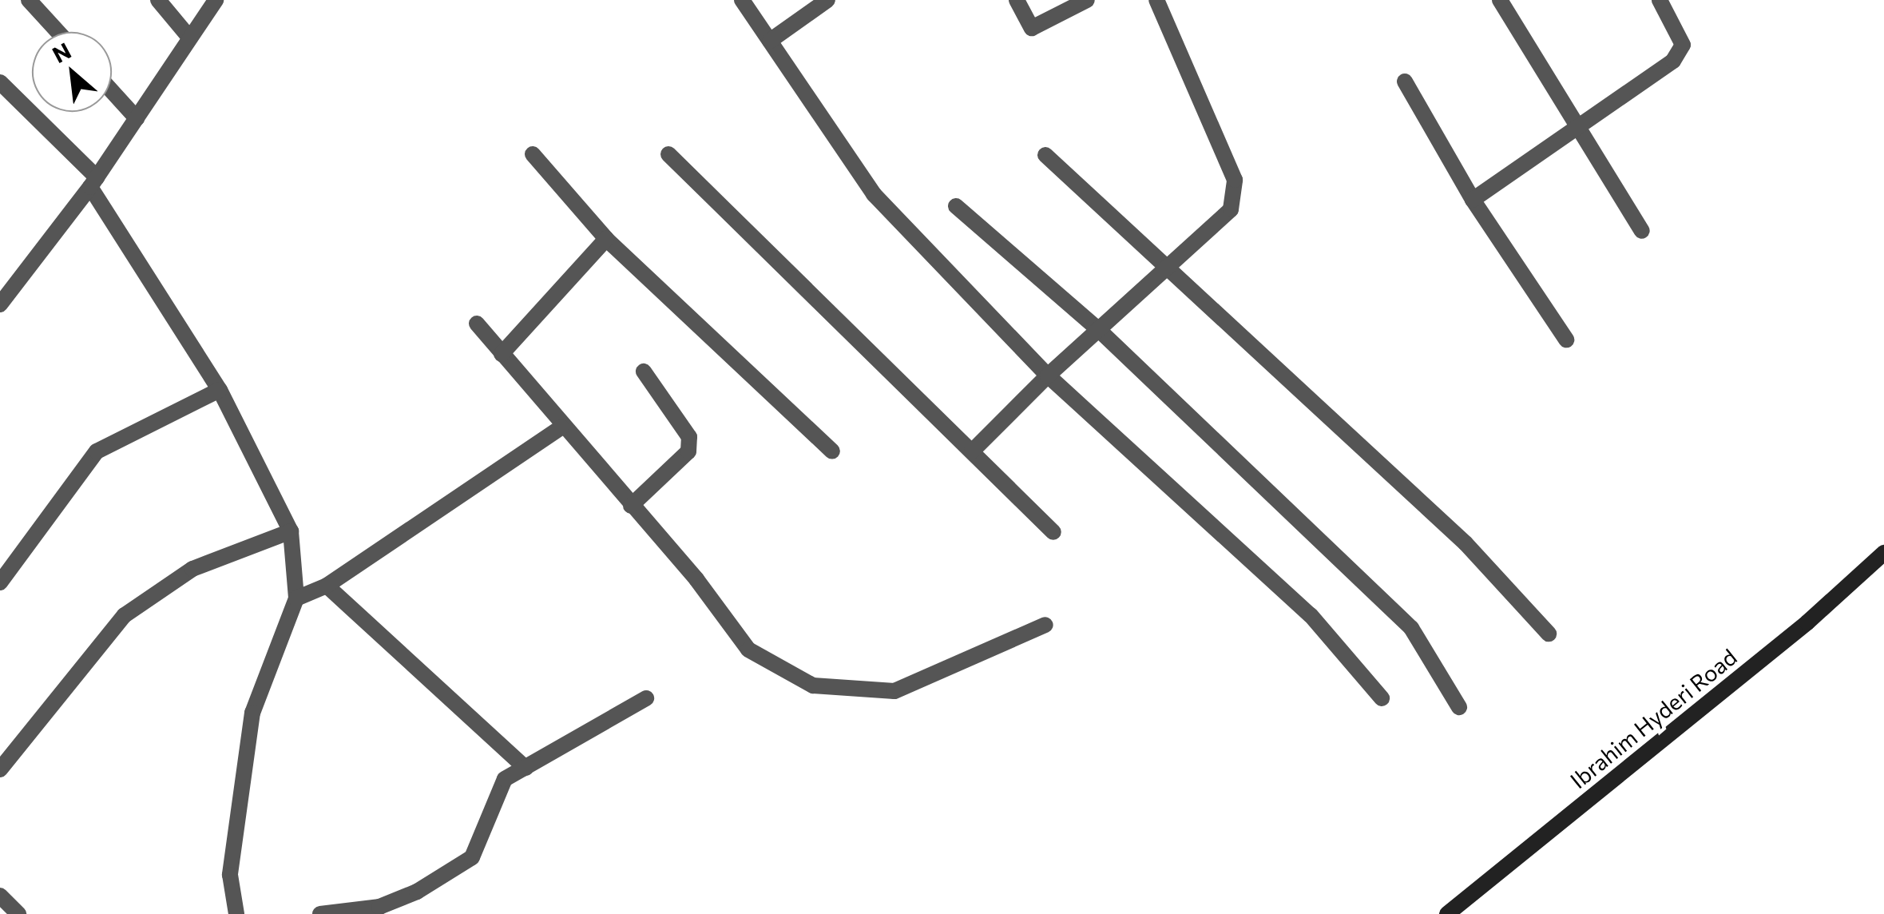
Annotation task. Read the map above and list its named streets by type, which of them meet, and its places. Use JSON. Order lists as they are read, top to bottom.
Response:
{
  "streets": {
    "main road": ["Ibrahim Hyderi Road"]
  },
  "north": "top left"
}
